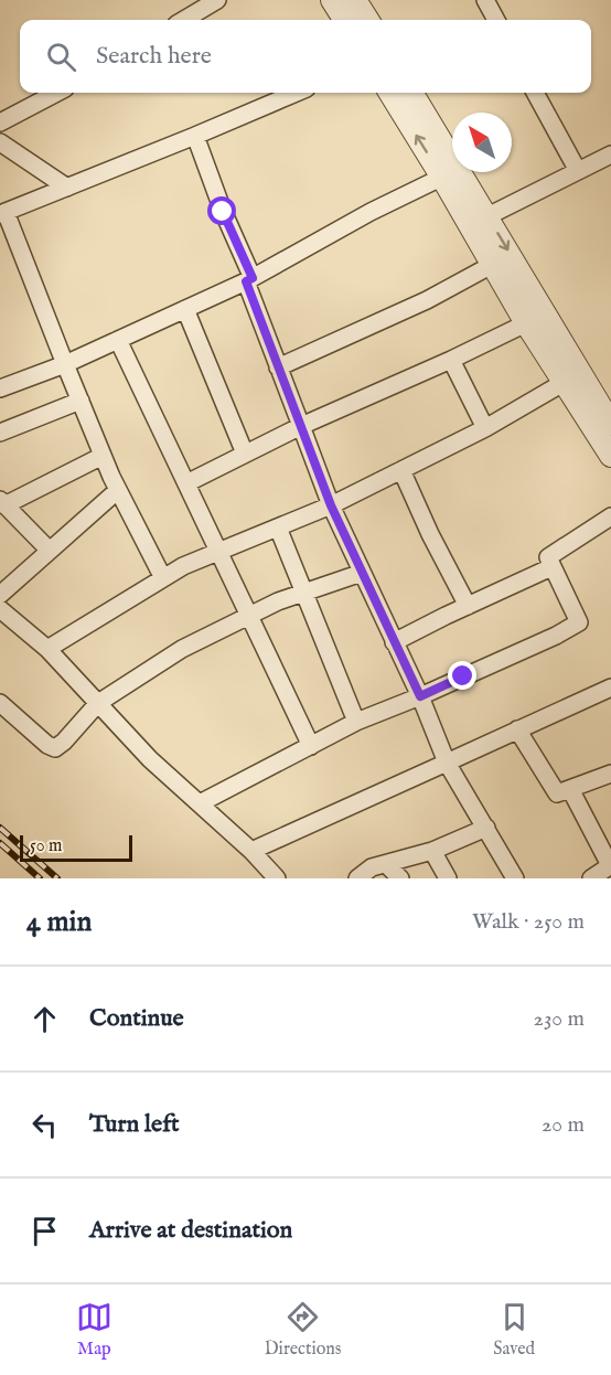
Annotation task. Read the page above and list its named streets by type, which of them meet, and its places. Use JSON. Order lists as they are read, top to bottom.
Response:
{
  "scale_bar": "50 m",
  "north": "top left",
  "page": {
    "search": "Search here",
    "scale": "50 m",
    "heading": ["4 min", "Walk · 250 m"],
    "list": [
      ["Continue", "230 m"],
      ["Turn left", "20 m"],
      "Arrive at destination"
    ],
    "nav": ["Map", "Directions", "Saved"]
  }
}
